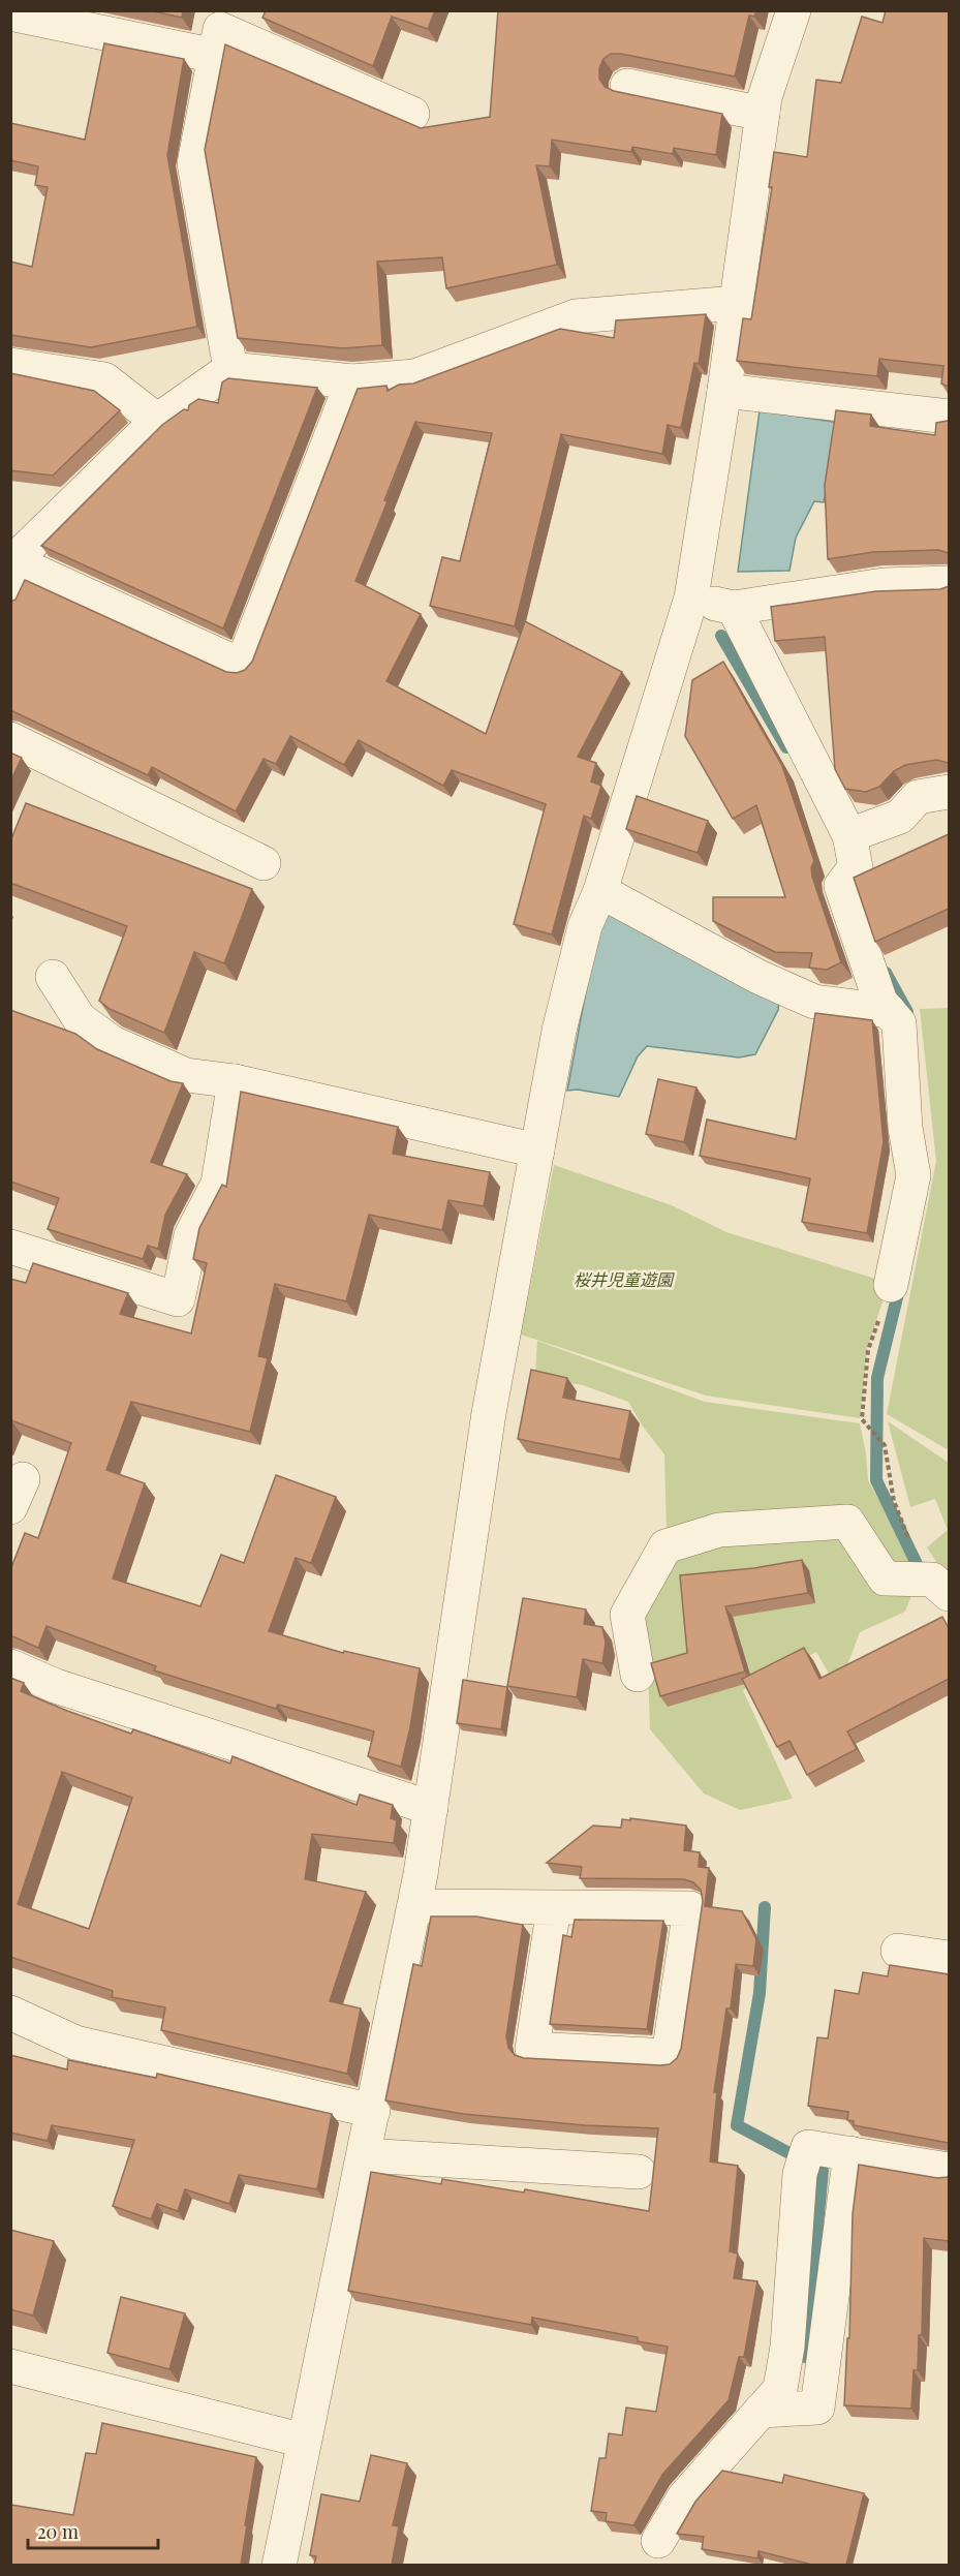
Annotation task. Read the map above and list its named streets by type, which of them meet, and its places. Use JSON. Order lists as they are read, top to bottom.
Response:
{
  "parks": ["桜井児童遊園"],
  "scale_bar": "20 m"
}
